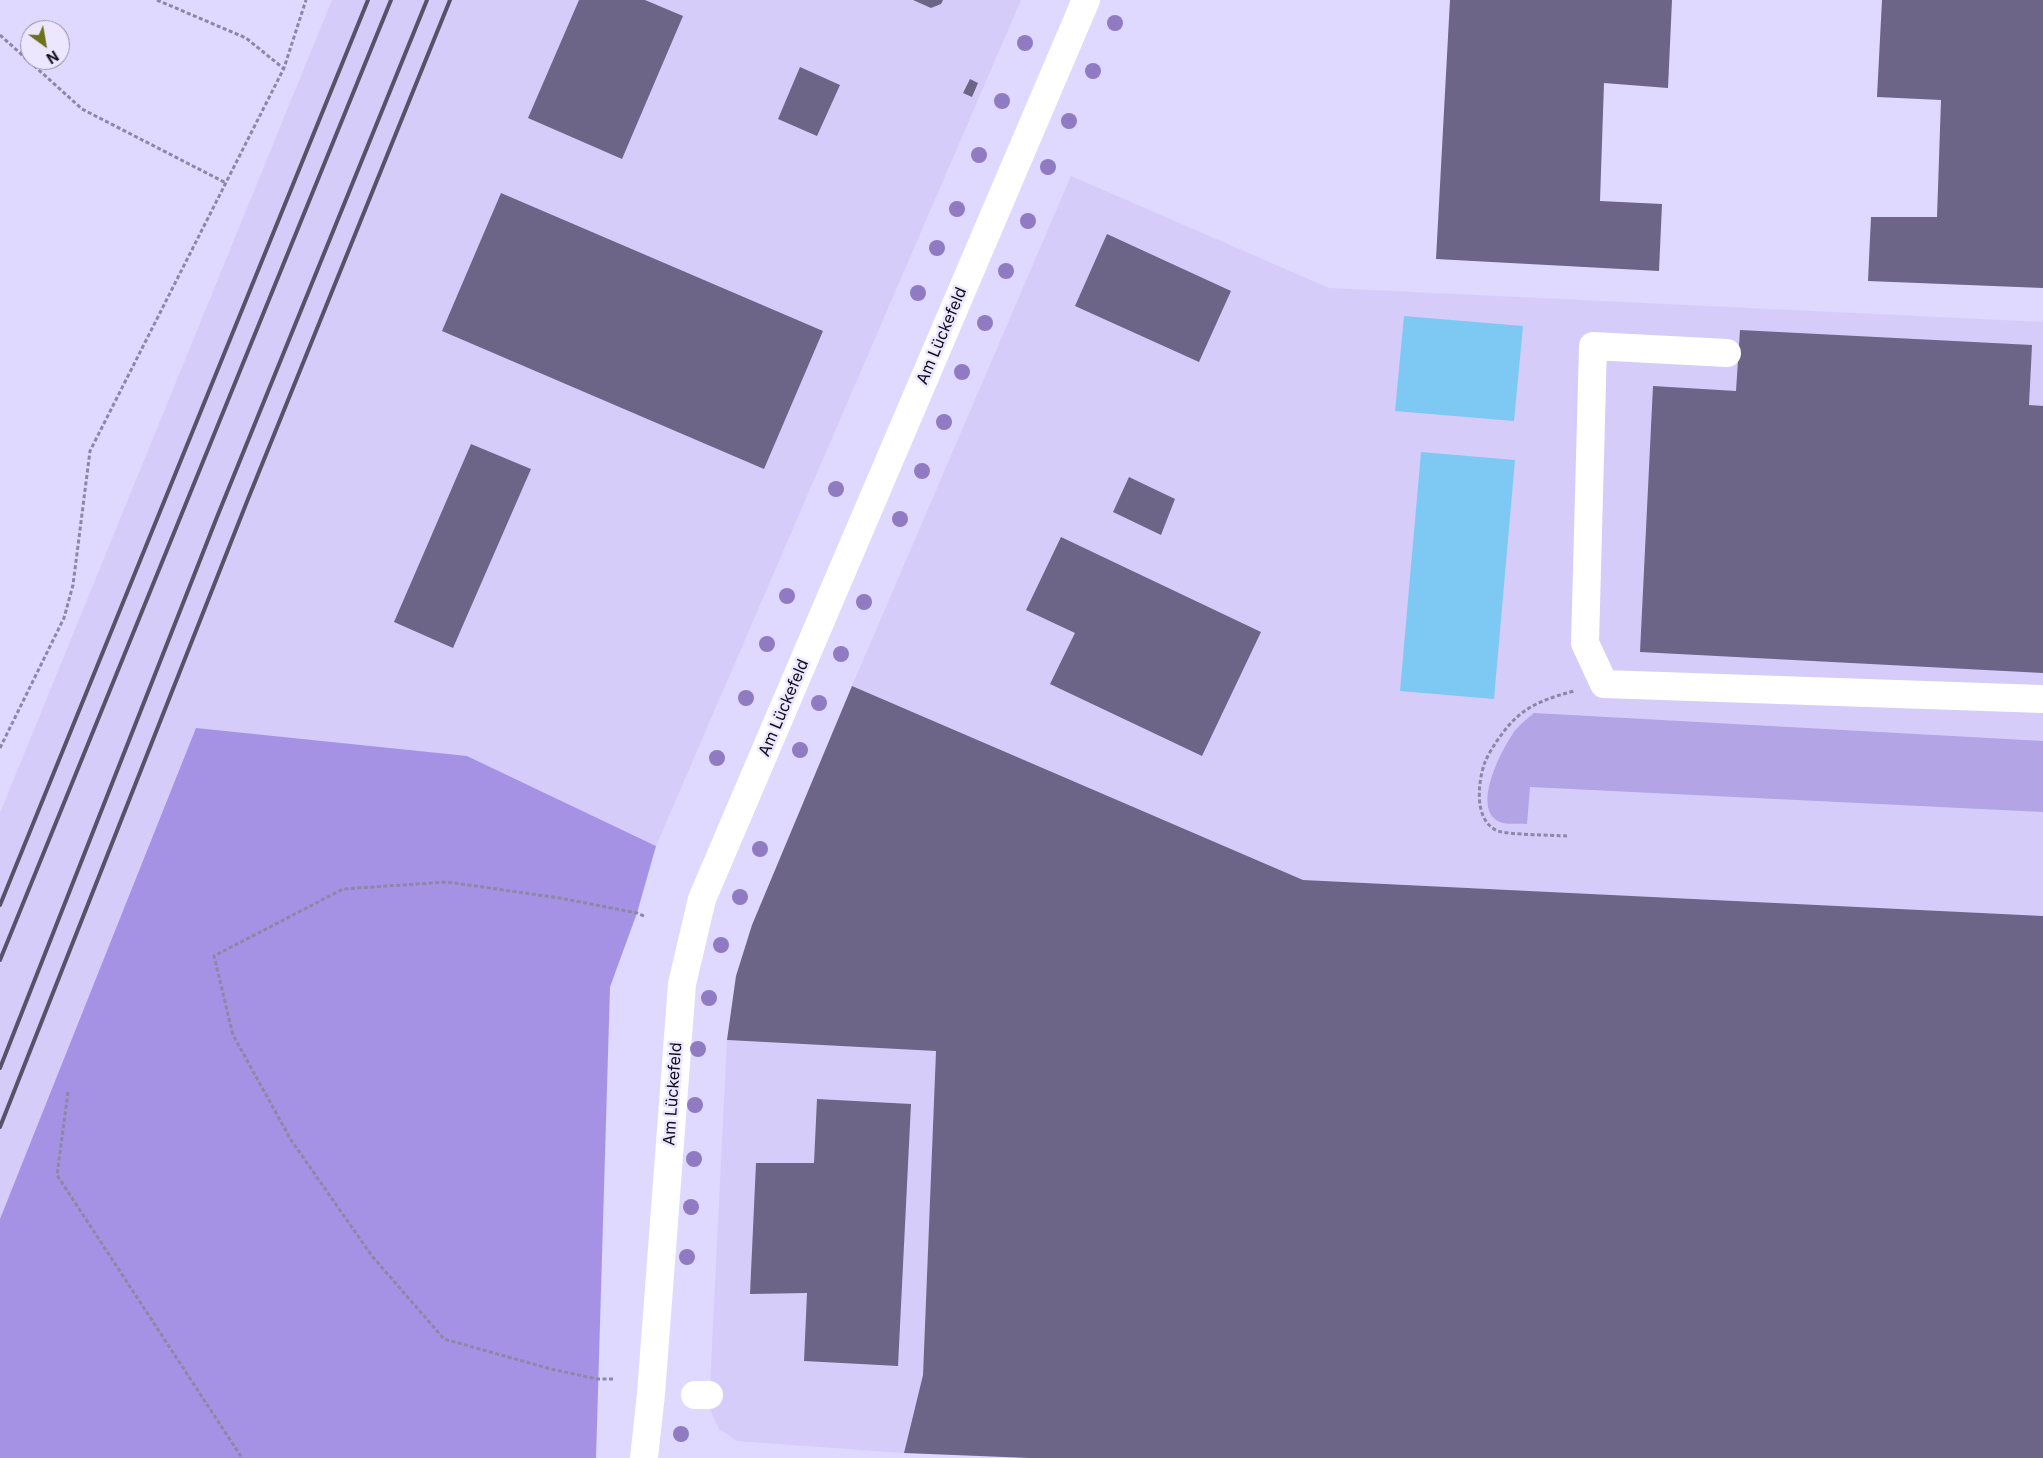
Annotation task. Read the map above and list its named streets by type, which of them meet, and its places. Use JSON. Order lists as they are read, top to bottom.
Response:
{
  "streets": {
    "street": ["Am Lückefeld"]
  },
  "north": "bottom right"
}
